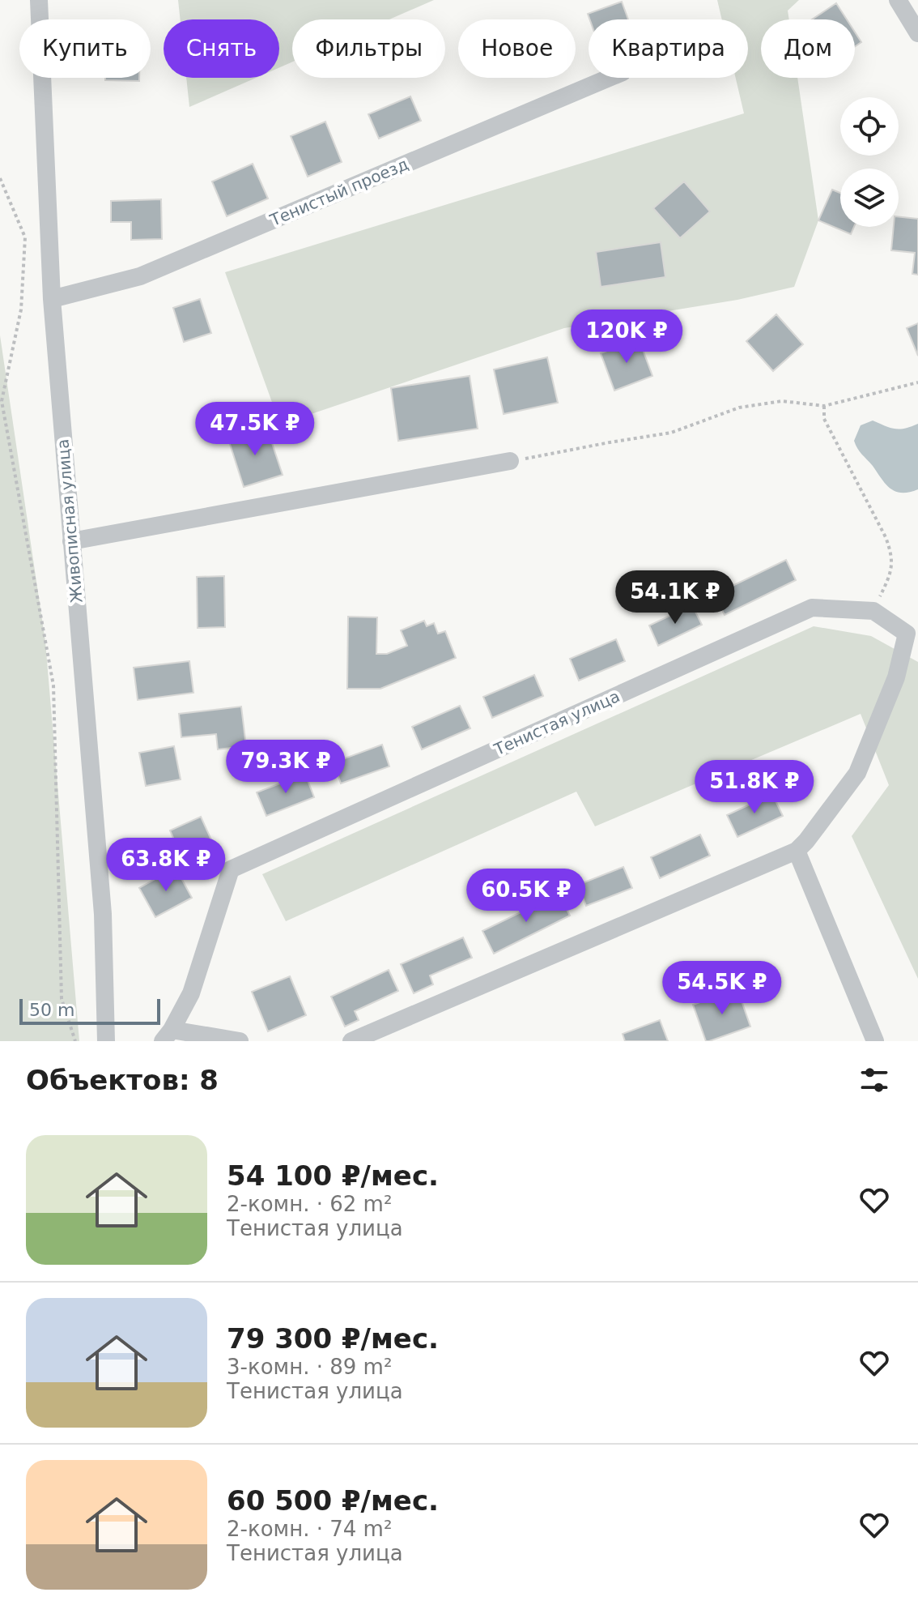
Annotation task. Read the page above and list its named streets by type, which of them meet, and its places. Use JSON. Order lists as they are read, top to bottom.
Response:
{
  "streets": {
    "street": ["Тенистый проезд", "Живописная улица", "Тенистая улица"]
  },
  "crossings": [
    ["Тенистый проезд", "Живописная улица"]
  ],
  "scale_bar": "50 m",
  "page": {
    "chip": [
      "Купить",
      "Снять",
      "Фильтры",
      "Новое",
      "Квартира",
      "Дом"
    ],
    "price": [
      "120K ₽",
      "47.5K ₽",
      "54.1K ₽",
      "79.3K ₽",
      "51.8K ₽",
      "63.8K ₽",
      "60.5K ₽",
      "54.5K ₽"
    ],
    "scale": "50 m",
    "heading": "Объектов: 8",
    "list": [
      {
        "name": "54 100 ₽/мес.",
        "note": "2-комн. · 62 m² · Тенистая улица"
      },
      {
        "name": "79 300 ₽/мес.",
        "note": "3-комн. · 89 m² · Тенистая улица"
      },
      {
        "name": "60 500 ₽/мес.",
        "note": "2-комн. · 74 m² · Тенистая улица"
      }
    ]
  }
}
